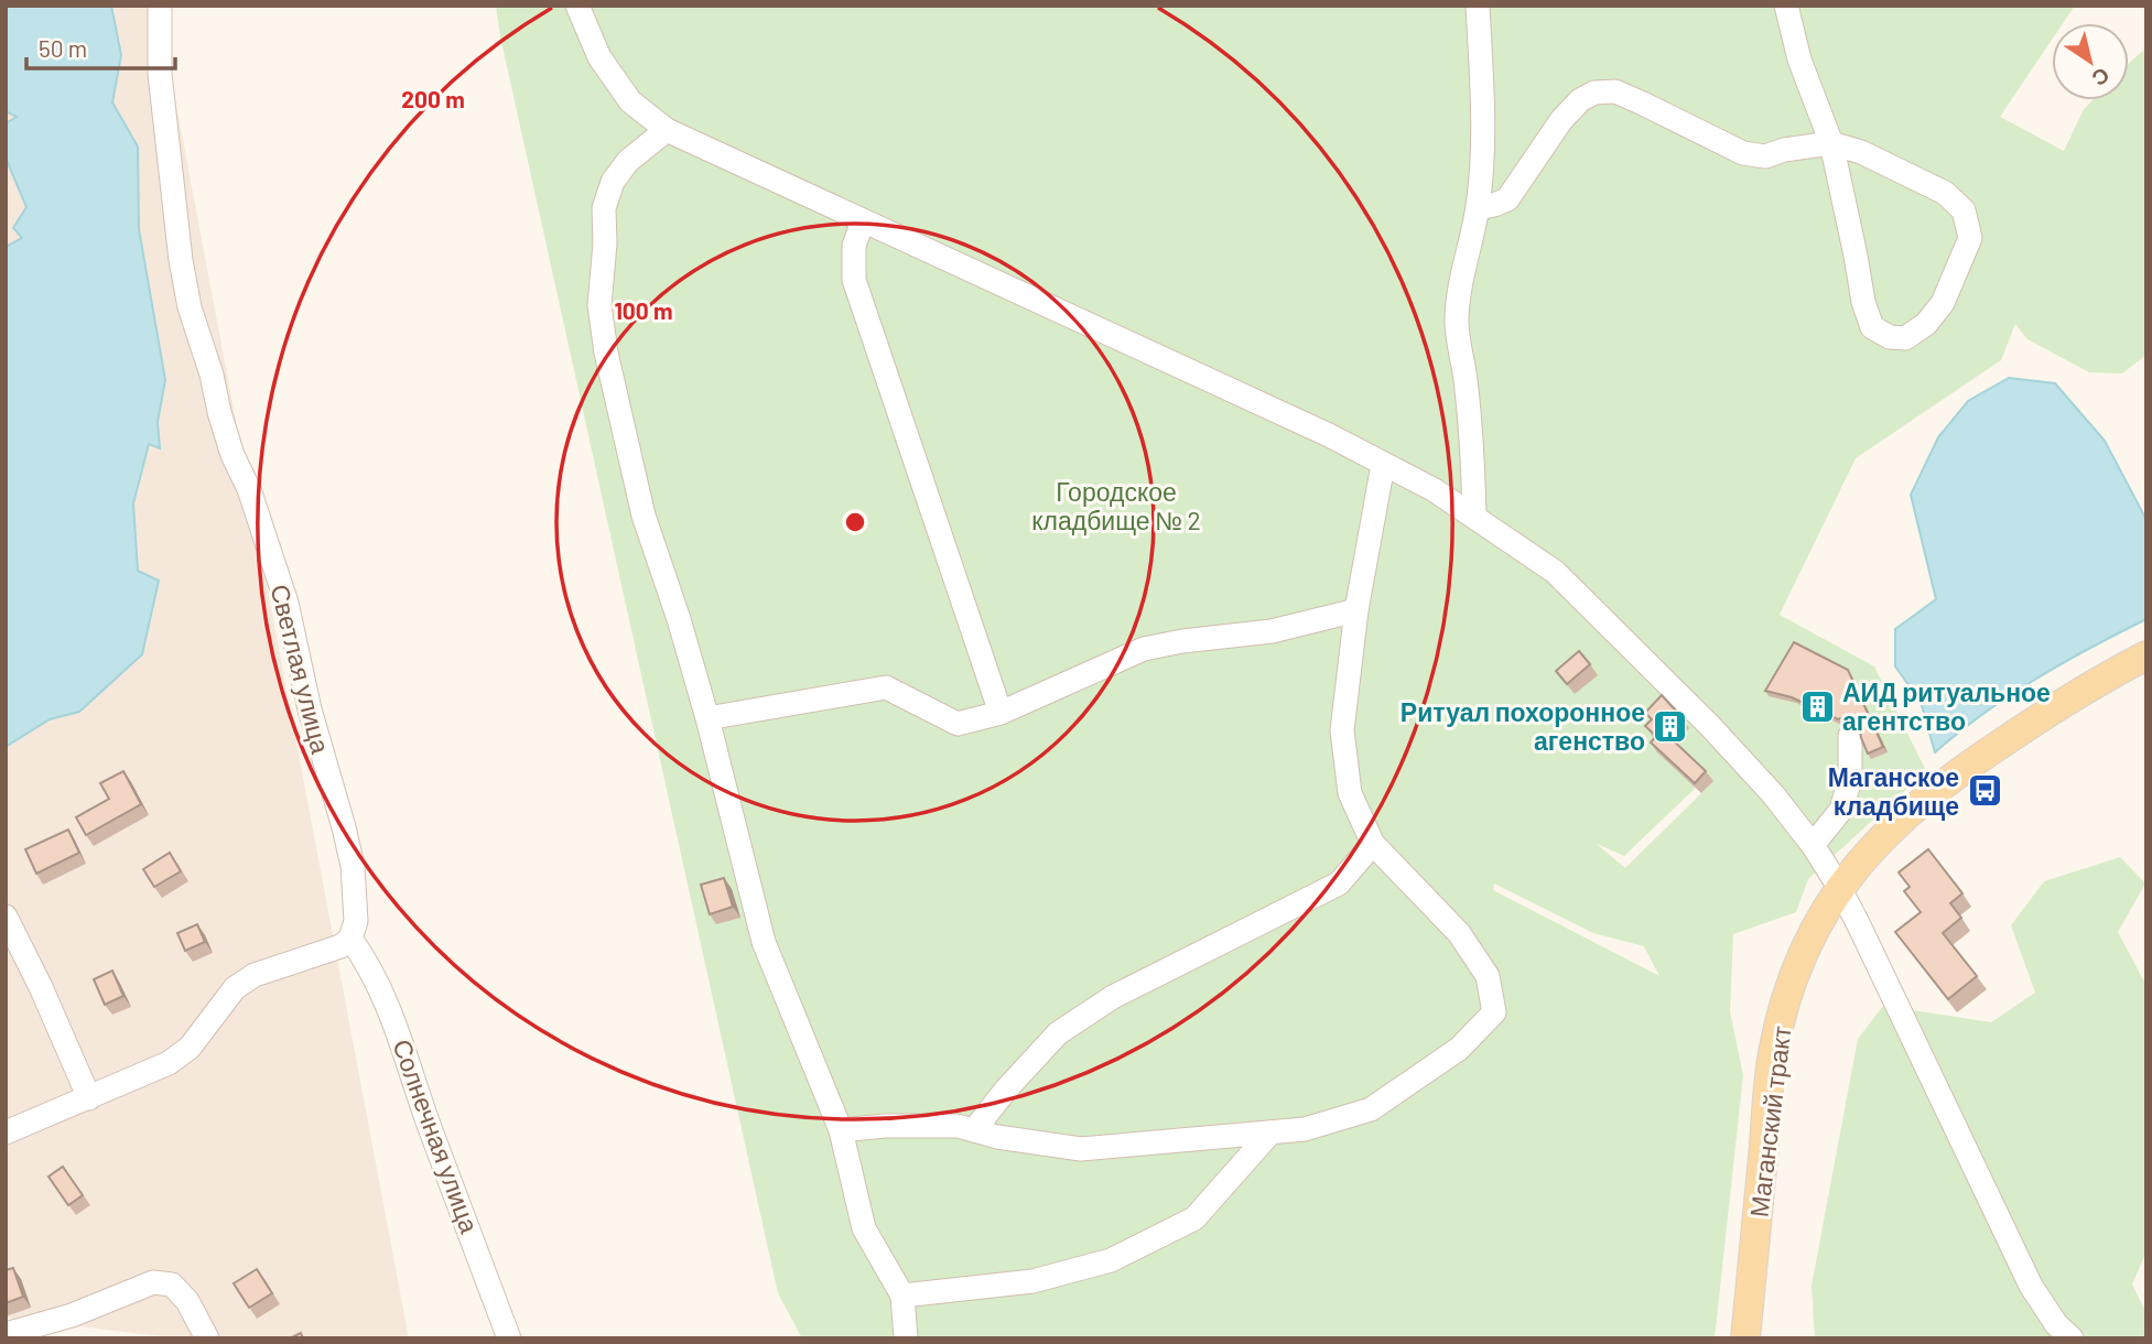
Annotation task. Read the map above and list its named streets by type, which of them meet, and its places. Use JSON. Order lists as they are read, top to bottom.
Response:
{
  "streets": {
    "main road": ["Маганский тракт"],
    "street": ["Светлая улица", "Солнечная улица"]
  },
  "crossings": [
    ["Светлая улица", "Солнечная улица"]
  ],
  "parks": ["Городское кладбище № 2"],
  "places": {
    "building": ["АИД ритуальное агентство", "Ритуал похоронное агенство"],
    "bus stop": ["Маганское кладбище"]
  },
  "scale_bar": "50 m",
  "north": "bottom right",
  "rings": ["200 m", "100 m"]
}
